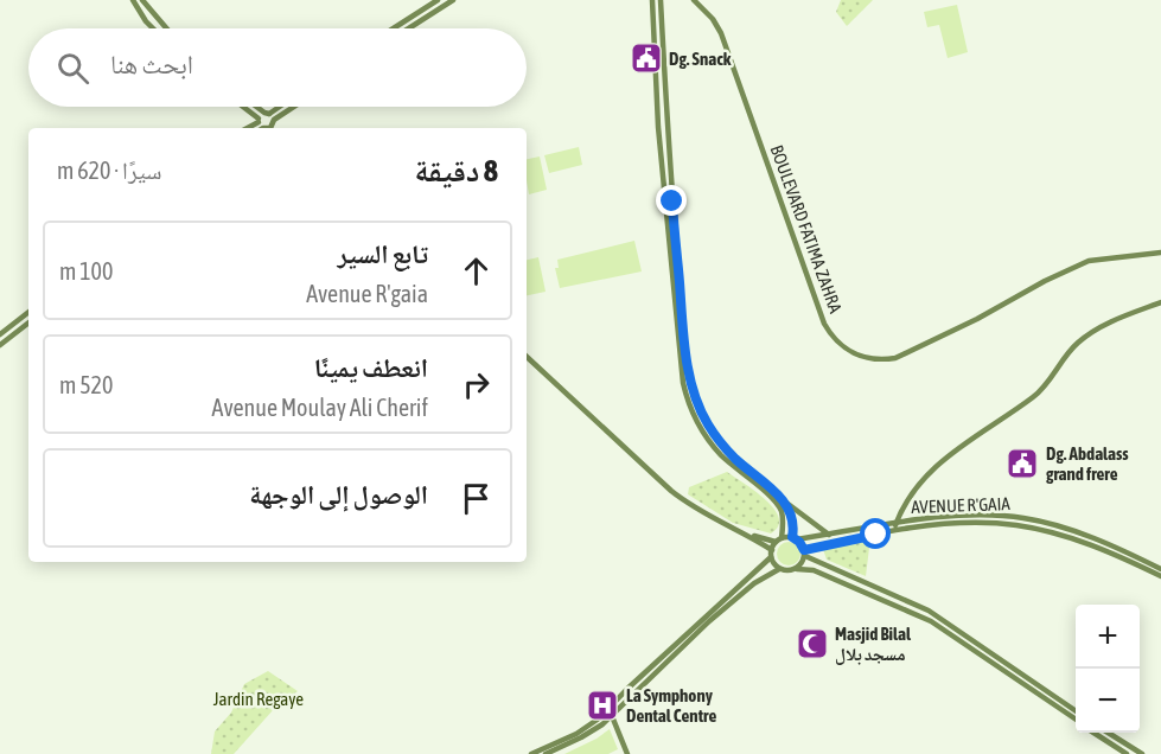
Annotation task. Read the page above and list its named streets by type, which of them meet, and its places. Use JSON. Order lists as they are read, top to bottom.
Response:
{
  "streets": {
    "main road": ["BOULEVARD FATIMA ZAHRA", "AVENUE R'GAIA"]
  },
  "parks": ["Jardin Regaye"],
  "places": {
    "public building": ["Dg. Snack", "Dg. Abdalass grand frere"],
    "mosque": ["Masjid Bilal مسجد بلال"],
    "hospital": ["La Symphony Dental Centre"]
  },
  "page": {
    "search": "ابحث هنا",
    "heading": ["8 دقيقة", "سيرًا · 620 m"],
    "list": [
      ["تابع السير", "Avenue R'gaia", "100 m"],
      ["انعطف يمينًا", "Avenue Moulay Ali Cherif", "520 m"],
      "الوصول إلى الوجهة"
    ],
    "map_buttons": ["+", "−"]
  }
}
